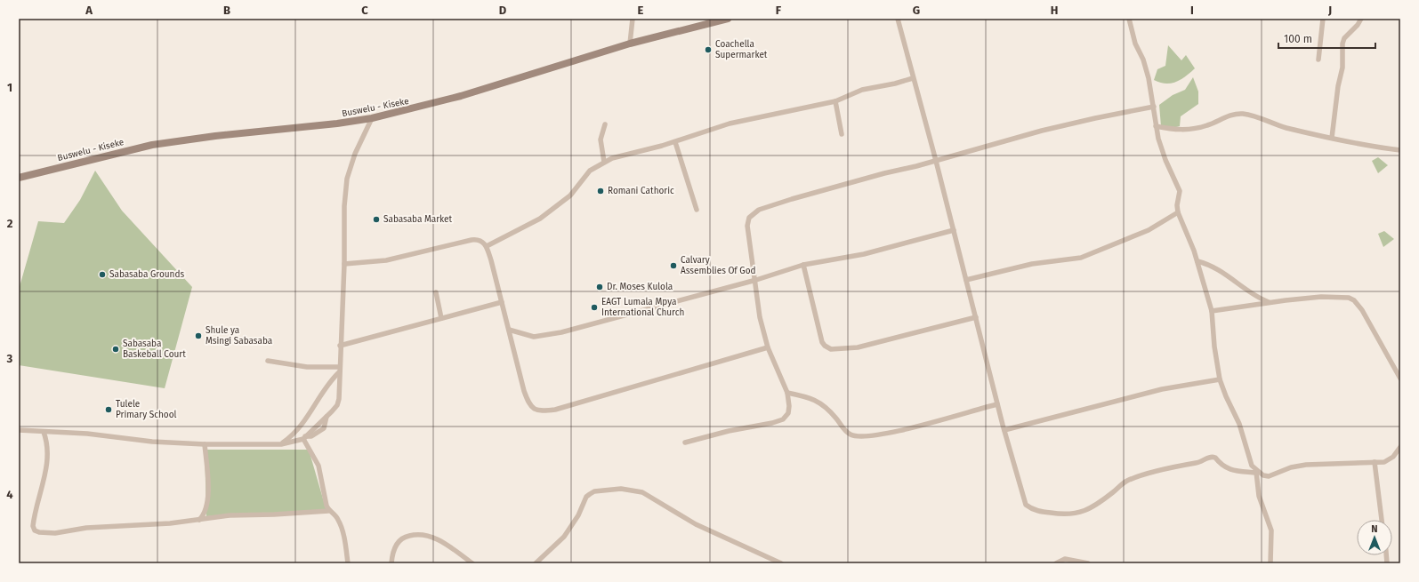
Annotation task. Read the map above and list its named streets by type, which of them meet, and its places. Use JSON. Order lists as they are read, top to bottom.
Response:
{
  "streets": {
    "main road": ["Buswelu - Kiseke"]
  },
  "places": [
    "Coachella Supermarket",
    "Romani Cathoric",
    "Sabasaba Market",
    "Calvary Assemblies Of God",
    "Sabasaba Grounds",
    "Dr. Moses Kulola",
    "EAGT Lumala Mpya International Church",
    "Shule ya Msingi Sabasaba",
    "Sabasaba Baskeball Court",
    "Tulele Primary School"
  ],
  "scale_bar": "100 m",
  "north": "top",
  "grid": {
    "columns": [
      "A",
      "B",
      "C",
      "D",
      "E",
      "F",
      "G",
      "H",
      "I",
      "J"
    ],
    "rows": [
      "1",
      "2",
      "3",
      "4"
    ]
  }
}
